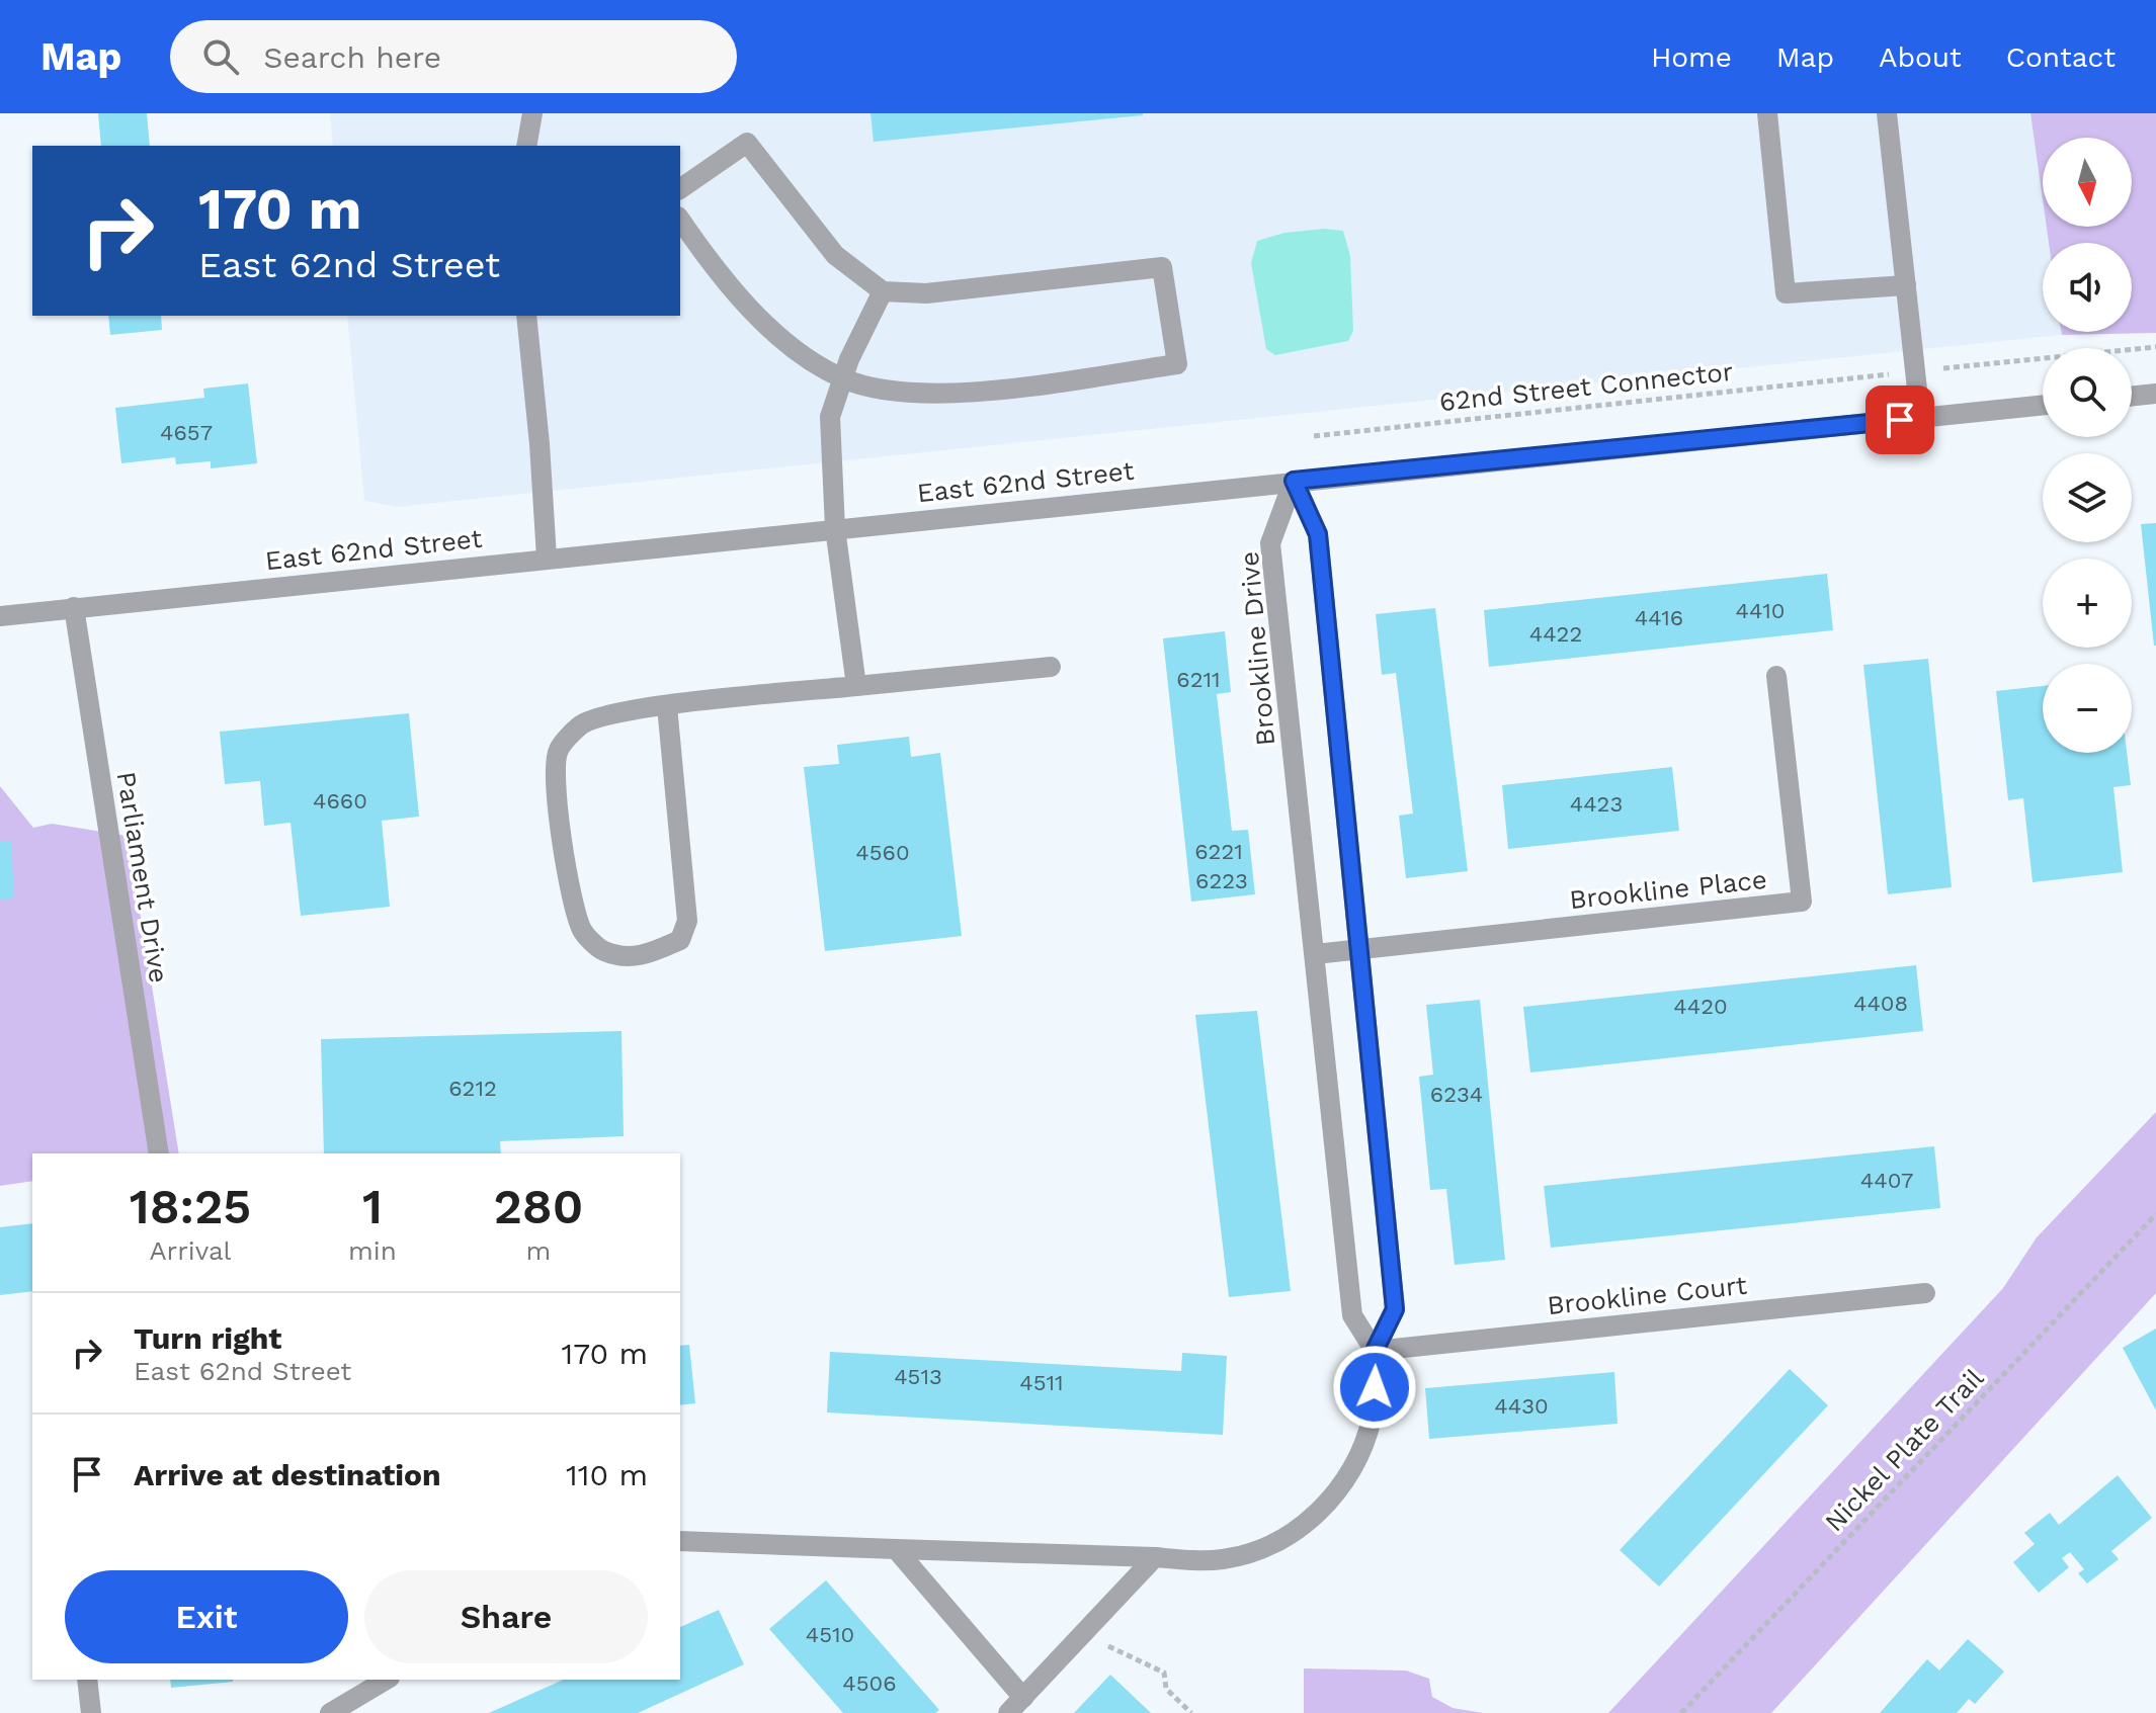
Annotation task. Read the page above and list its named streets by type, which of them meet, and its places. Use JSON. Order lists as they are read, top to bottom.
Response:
{
  "streets": {
    "street": [
      "East 62nd Street",
      "Brookline Drive",
      "Parliament Drive",
      "Brookline Place",
      "Brookline Court"
    ],
    "path": ["62nd Street Connector", "Nickel Plate Trail"]
  },
  "crossings": [
    ["East 62nd Street", "Brookline Drive"],
    ["East 62nd Street", "Parliament Drive"],
    ["Brookline Drive", "Brookline Place"],
    ["Brookline Drive", "Brookline Court"]
  ],
  "house_numbers": [
    "4657",
    "4410",
    "4416",
    "4422",
    "6211",
    "4660",
    "4423",
    "6221",
    "4560",
    "6223",
    "4408",
    "4420",
    "6212",
    "6234",
    "4407",
    "4513",
    "4511",
    "4430",
    "4510",
    "4506"
  ],
  "north": "bottom",
  "page": {
    "header": "Map",
    "search": "Search here",
    "nav": [
      "Home",
      "Map",
      "About",
      "Contact"
    ],
    "map_buttons": ["+", "−"],
    "turn": ["170 m", "East 62nd Street"],
    "eta": [
      "18:25",
      "Arrival",
      "1",
      "min",
      "280",
      "m"
    ],
    "list": [
      {
        "name": "Turn right",
        "note": "East 62nd Street",
        "value": "170 m"
      },
      {
        "name": "Arrive at destination",
        "value": "110 m"
      }
    ],
    "buttons": ["Exit", "Share"]
  }
}
